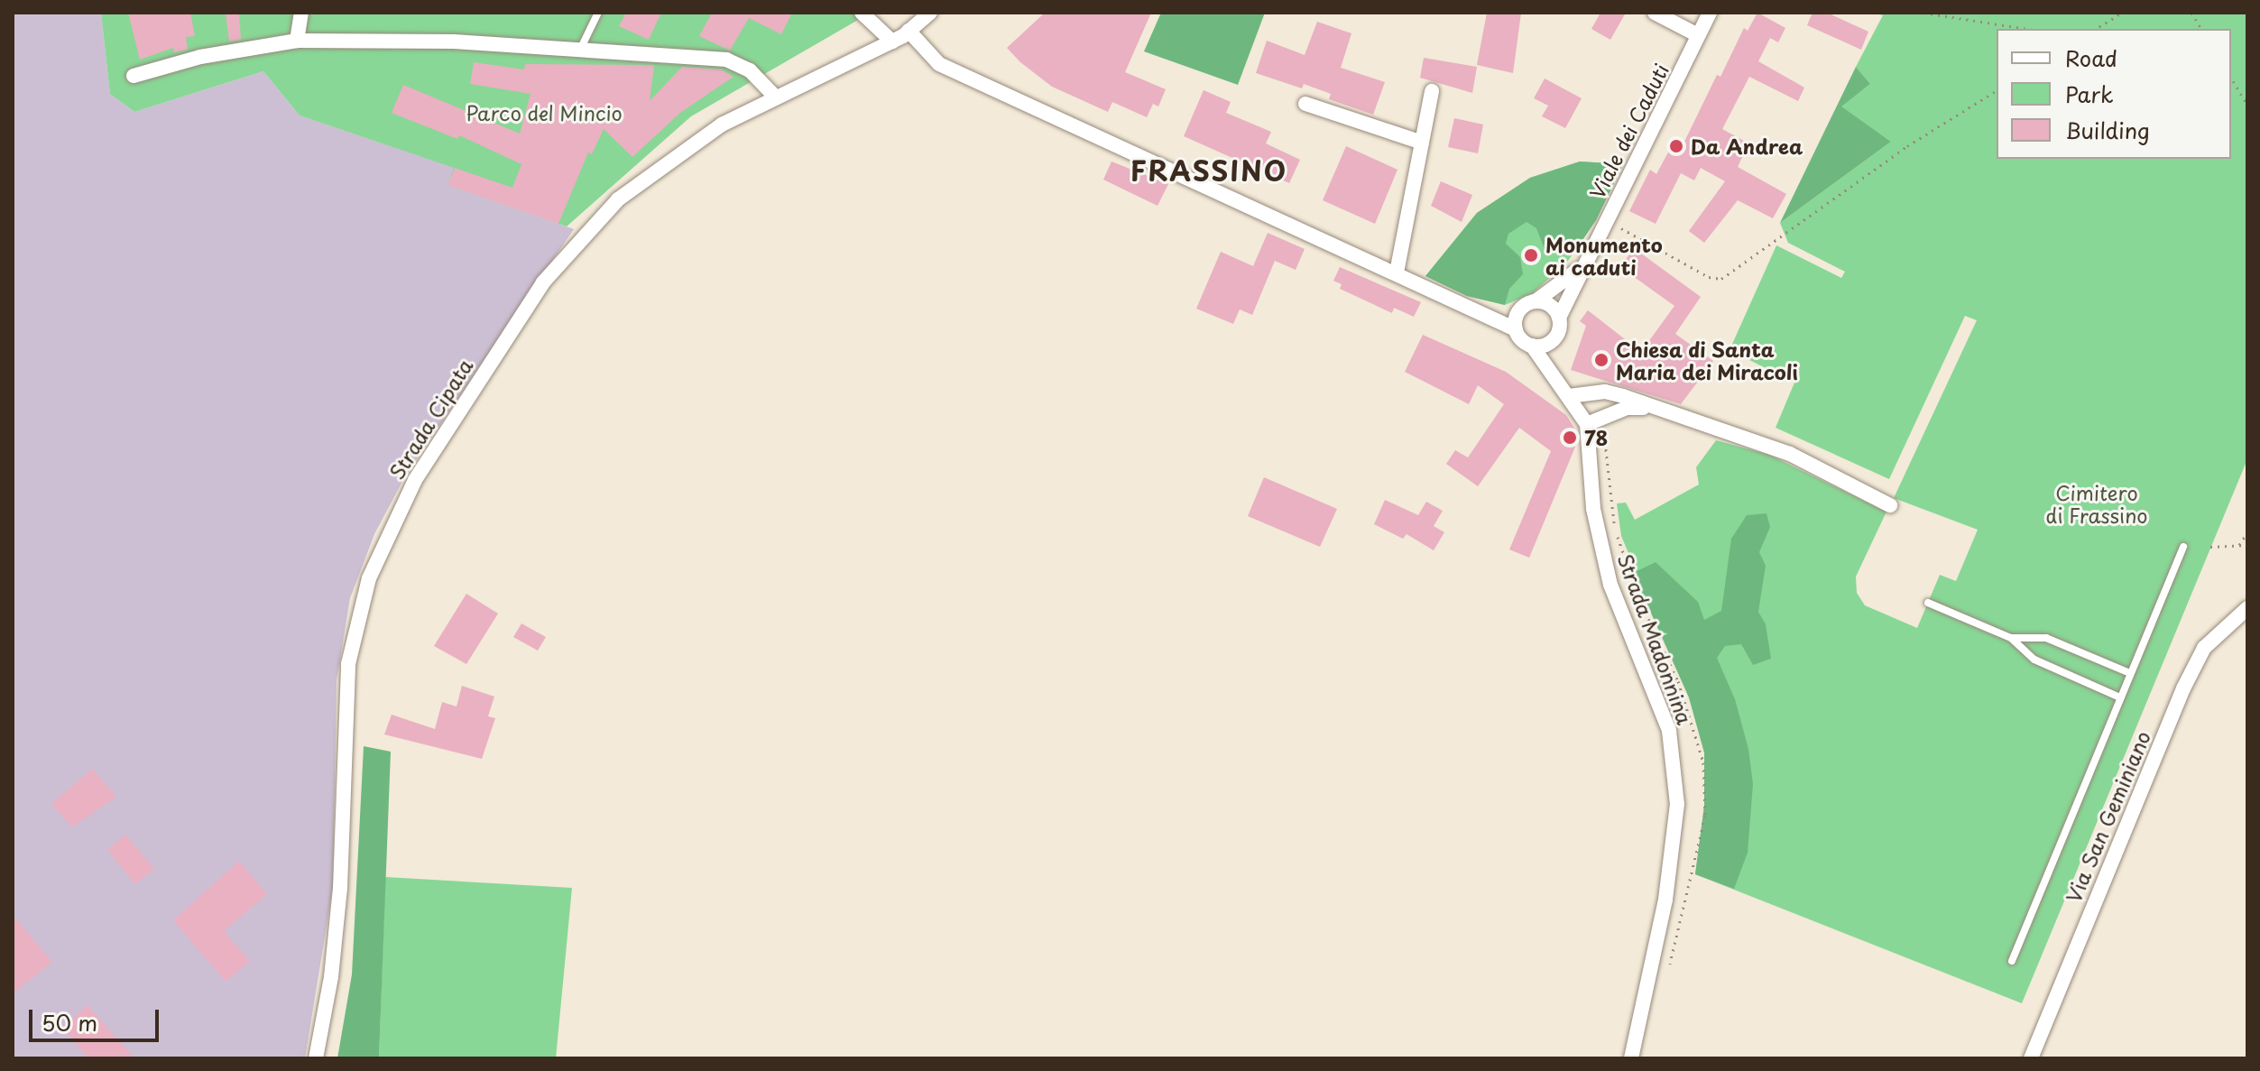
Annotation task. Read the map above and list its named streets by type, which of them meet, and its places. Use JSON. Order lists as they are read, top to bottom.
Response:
{
  "streets": {
    "street": [
      "Viale dei Caduti",
      "Strada Cipata",
      "Strada Madonnina",
      "Via San Geminiano"
    ]
  },
  "districts": ["FRASSINO"],
  "parks": ["Parco del Mincio", "Cimitero di Frassino"],
  "places": [
    "Da Andrea",
    "Monumento ai caduti",
    "Chiesa di Santa Maria dei Miracoli",
    "78"
  ],
  "legend": ["Road", "Park", "Building"],
  "scale_bar": "50 m"
}
